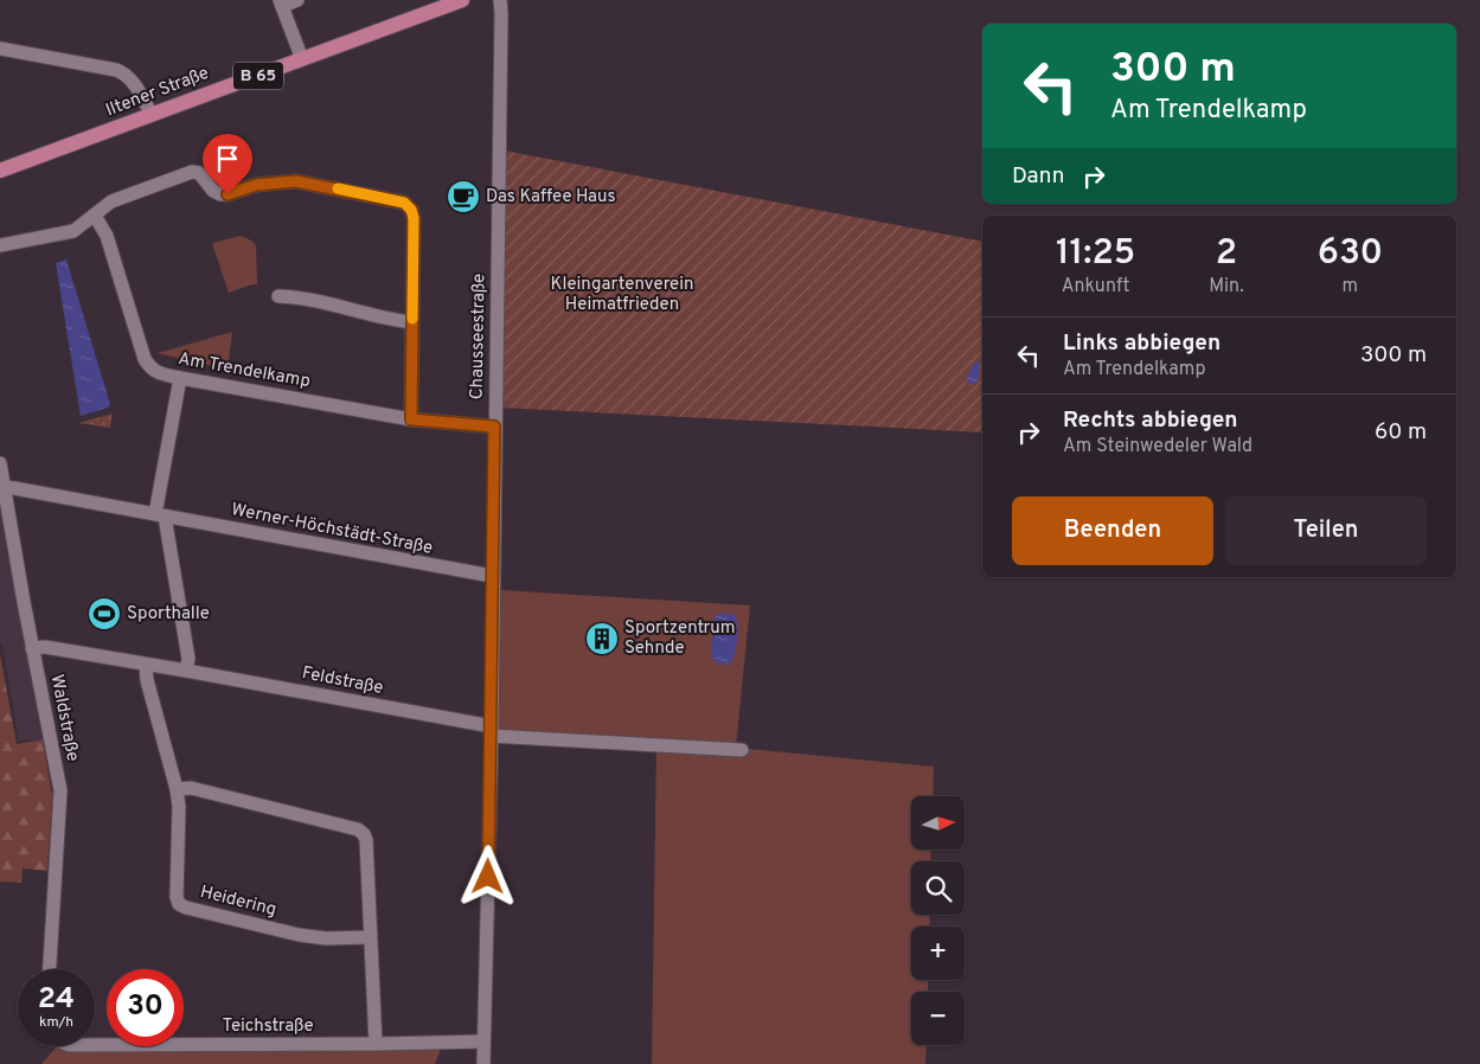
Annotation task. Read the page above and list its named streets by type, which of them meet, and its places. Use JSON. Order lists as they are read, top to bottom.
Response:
{
  "streets": {
    "main road": ["B 65", "Iltener Straße"],
    "street": [
      "Chausseestraße",
      "Am Trendelkamp",
      "Werner-Höchstädt-Straße",
      "Feldstraße",
      "Waldstraße",
      "Heidering",
      "Teichstraße"
    ]
  },
  "crossings": [
    ["Chausseestraße", "Am Trendelkamp"],
    ["Chausseestraße", "Werner-Höchstädt-Straße"],
    ["Chausseestraße", "Feldstraße"],
    ["Chausseestraße", "Teichstraße"],
    ["Werner-Höchstädt-Straße", "Waldstraße"],
    ["Feldstraße", "Waldstraße"],
    ["Feldstraße", "Heidering"]
  ],
  "parks": ["Kleingartenverein Heimatfrieden"],
  "places": {
    "cafe": ["Das Kaffee Haus"],
    "sports": ["Sporthalle"],
    "building": ["Sportzentrum Sehnde"]
  },
  "north": "right",
  "page": {
    "turn": ["300 m", "Am Trendelkamp"],
    "then": "Dann",
    "eta": [
      "11:25",
      "Ankunft",
      "2",
      "Min.",
      "630",
      "m"
    ],
    "list": [
      {
        "name": "Links abbiegen",
        "note": "Am Trendelkamp",
        "value": "300 m"
      },
      {
        "name": "Rechts abbiegen",
        "note": "Am Steinwedeler Wald",
        "value": "60 m"
      }
    ],
    "buttons": ["Beenden", "Teilen"],
    "map_buttons": ["+", "−"],
    "speed": "24 km/h",
    "limit": "30"
  }
}
